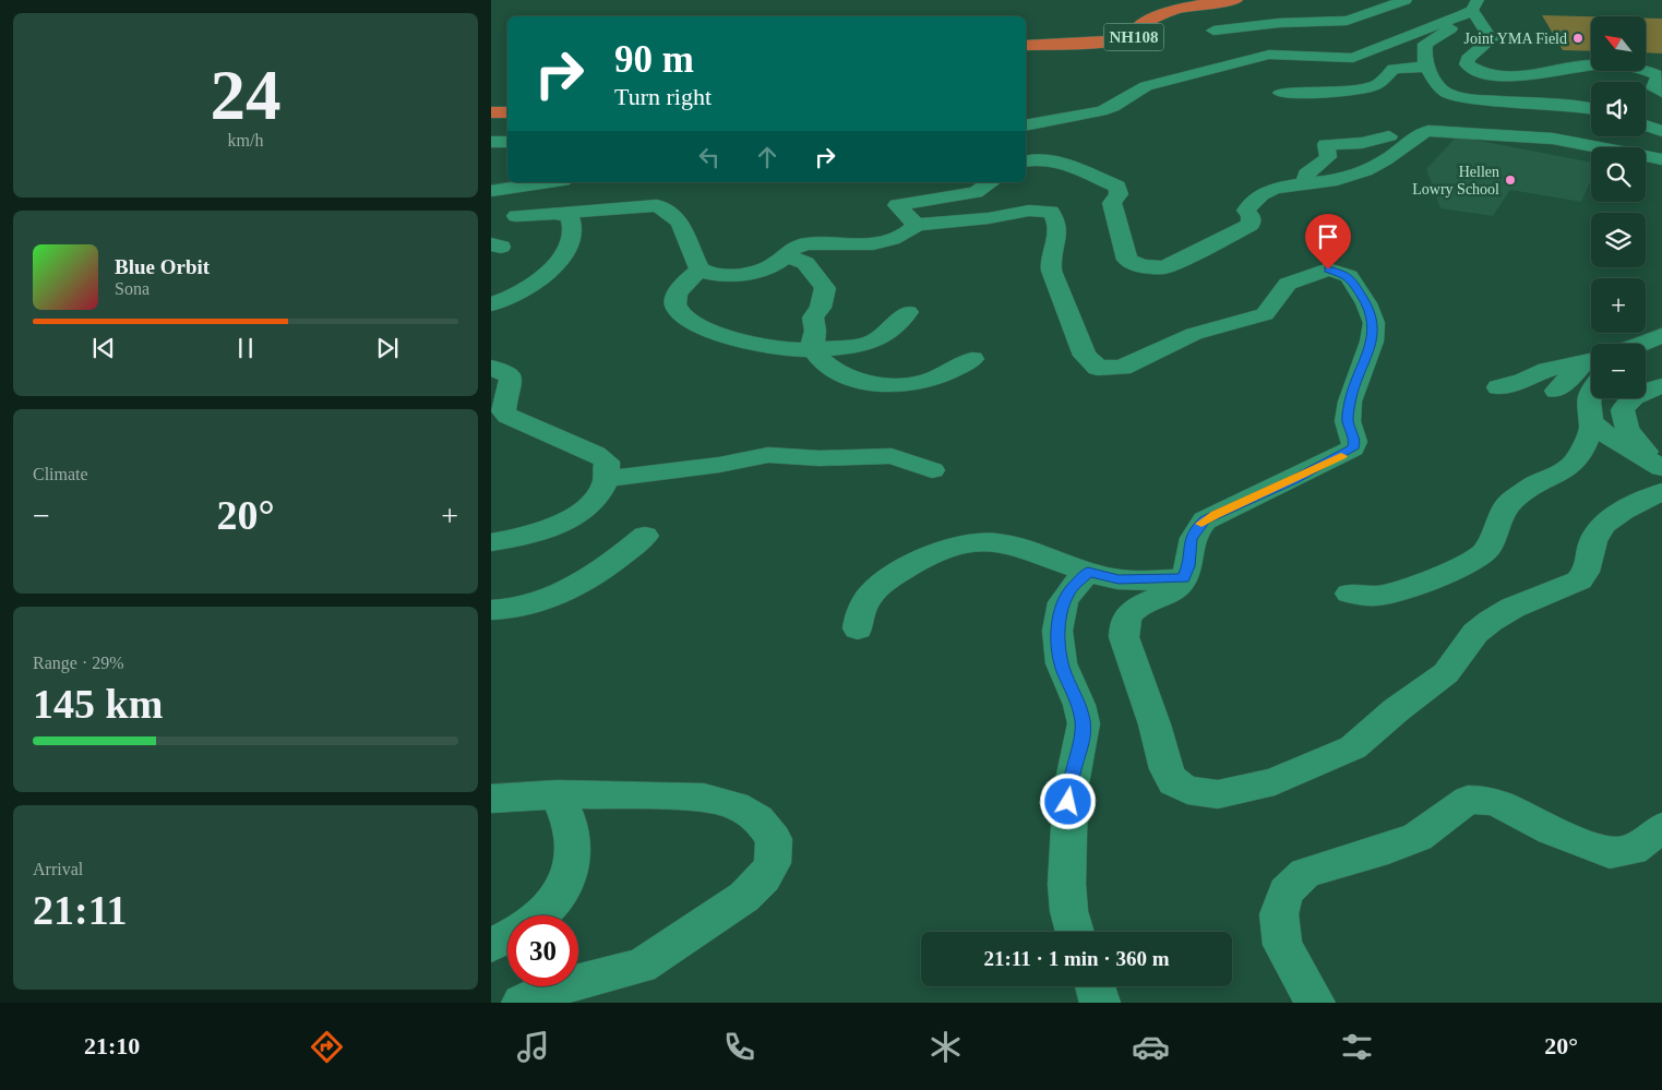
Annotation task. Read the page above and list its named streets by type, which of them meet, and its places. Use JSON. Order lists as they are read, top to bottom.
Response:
{
  "streets": {
    "highway": ["NH108"]
  },
  "places": ["Joint YMA Field", "Hellen Lowry School"],
  "north": "top left",
  "page": {
    "tile": [
      ["24", "km/h"],
      "Climate",
      ["Range · 29%", "145 km"],
      ["Arrival", "21:11"]
    ],
    "map_buttons": ["+", "−"],
    "turn": ["90 m", "Turn right"],
    "song": ["Blue Orbit", "Sona"],
    "heat": ["−", "20°", "+"],
    "limit": "30",
    "trip": "21:11 · 1 min · 360 m",
    "tabs": ["21:10", "20°"]
  }
}
